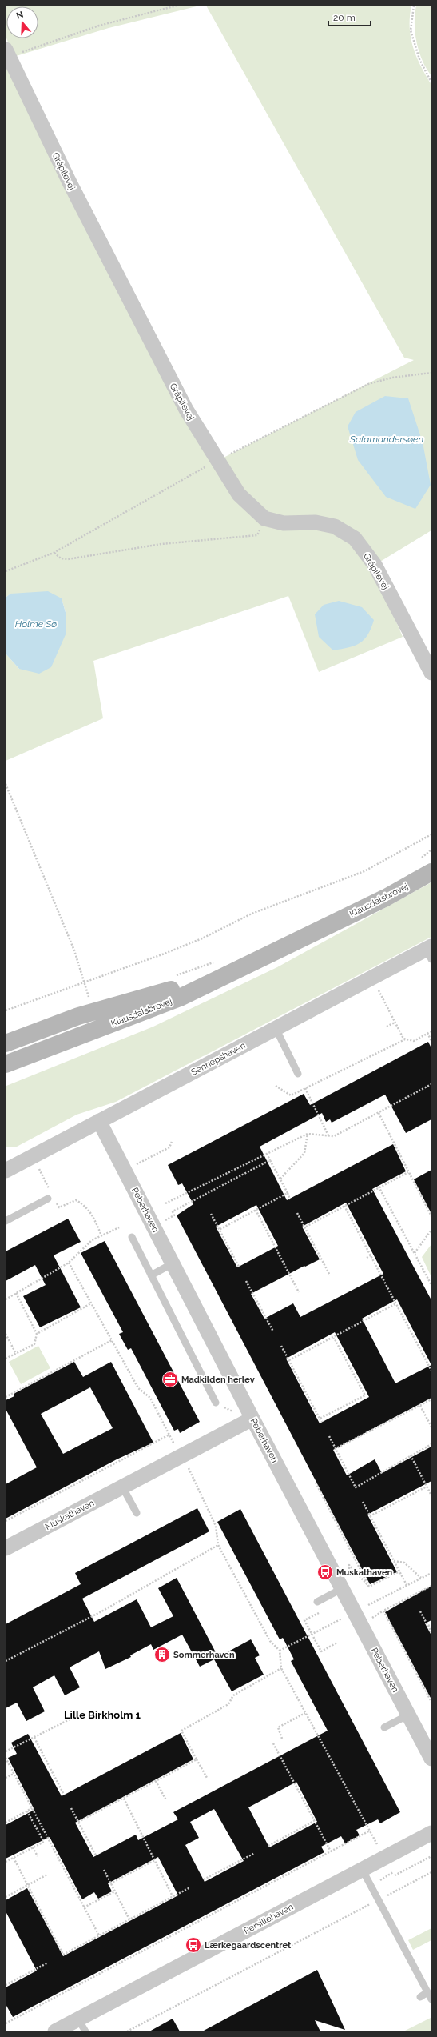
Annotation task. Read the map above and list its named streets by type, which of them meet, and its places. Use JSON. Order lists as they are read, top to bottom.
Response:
{
  "streets": {
    "street": [
      "Gråpilevej",
      "Klausdalsbrovej",
      "Sennepshaven",
      "Peberhaven",
      "Muskathaven",
      "Persillehaven"
    ]
  },
  "crossings": [
    ["Sennepshaven", "Peberhaven"],
    ["Peberhaven", "Muskathaven"]
  ],
  "districts": ["Lille Birkholm 1"],
  "water": ["Salamandersøen", "Holme Sø"],
  "places": {
    "office": ["Madkilden herlev"],
    "bus stop": ["Muskathaven", "Lærkegaardscentret"],
    "building": ["Sommerhaven"]
  },
  "scale_bar": "20 m",
  "north": "top"
}
